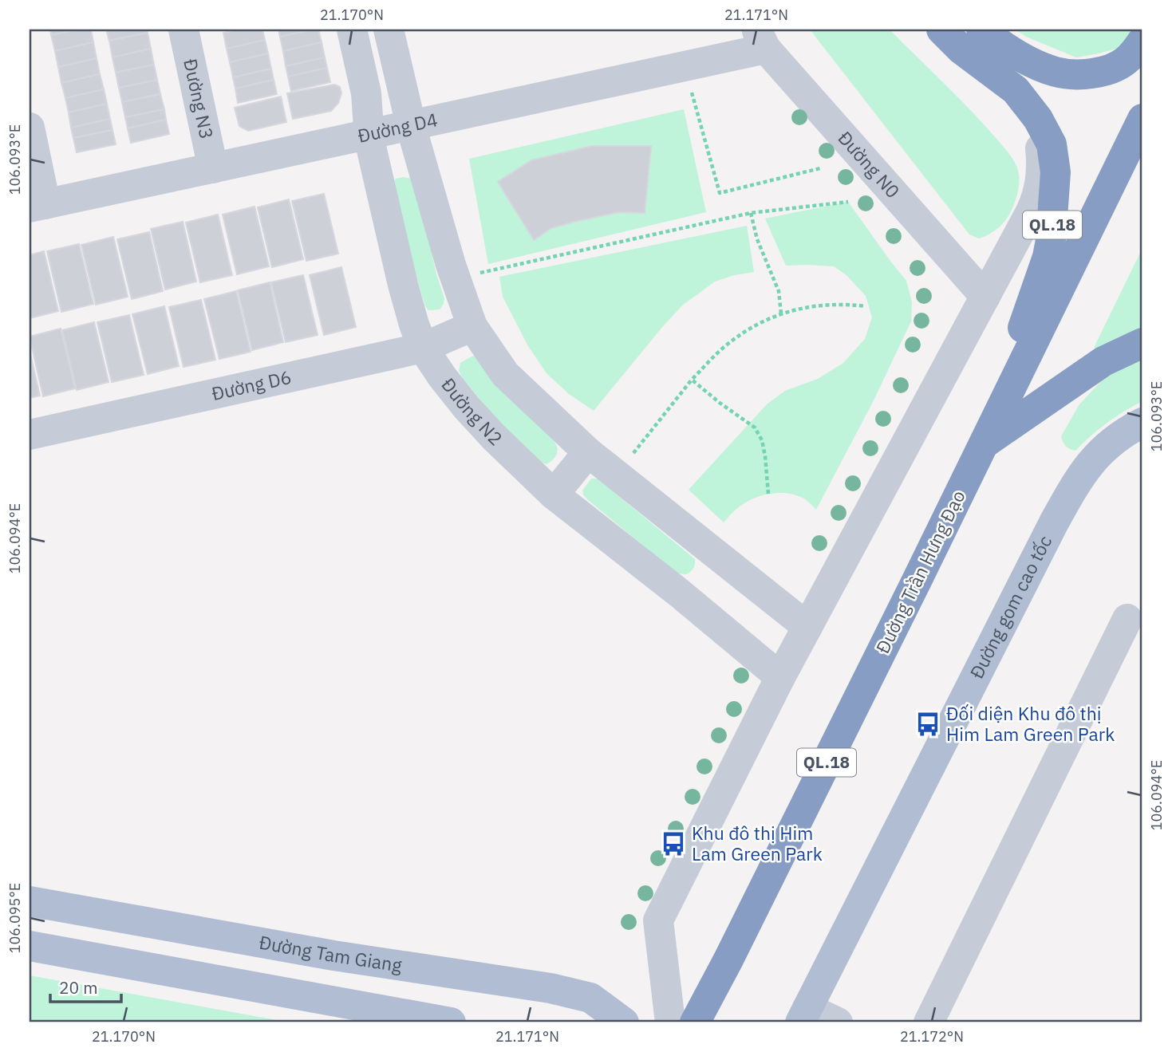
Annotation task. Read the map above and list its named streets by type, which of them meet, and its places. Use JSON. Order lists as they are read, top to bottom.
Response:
{
  "streets": {
    "highway": ["QL.18", "Đường Trần Hưng Đạo"],
    "main road": ["Đường gom cao tốc", "Đường Tam Giang"],
    "street": [
      "Đường N3",
      "Đường D4",
      "Đường N0",
      "Đường D6",
      "Đường N2"
    ]
  },
  "crossings": [
    ["Đường N3", "Đường D4"],
    ["Đường D4", "Đường N0"],
    ["Đường D4", "Đường N2"],
    ["QL.18", "Đường Trần Hưng Đạo"],
    ["Đường D6", "Đường N2"]
  ],
  "places": {
    "bus stop": ["Đối diện Khu đô thị Him Lam Green Park", "Khu đô thị Him Lam Green Park"]
  },
  "scale_bar": "20 m",
  "coordinates": [
    "21.170°N",
    "21.171°N",
    "106.093°E",
    "106.094°E",
    "106.095°E",
    "21.172°N"
  ]
}
